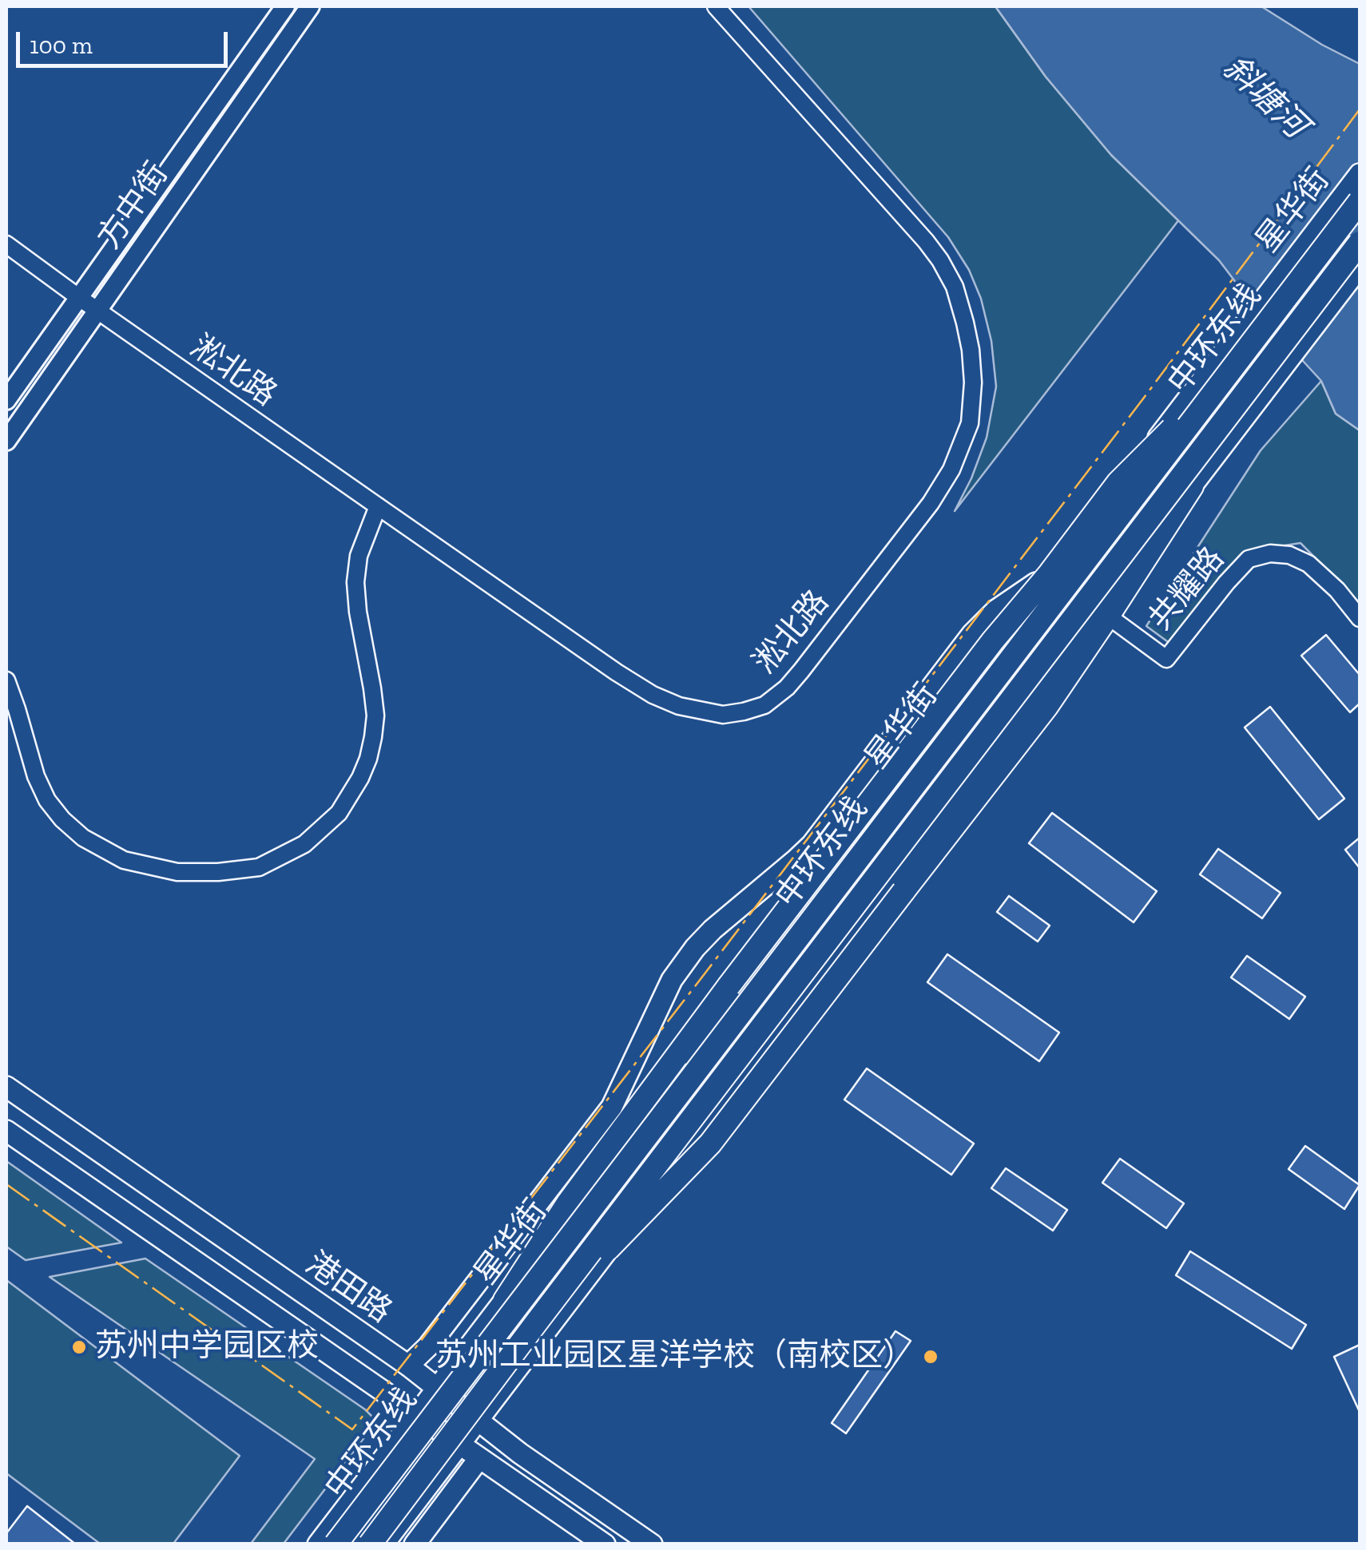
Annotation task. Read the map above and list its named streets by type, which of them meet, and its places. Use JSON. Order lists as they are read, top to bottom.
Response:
{
  "streets": {
    "highway": ["中环东线"],
    "main road": ["方中街", "星华街", "港田路"],
    "street": ["淞北路", "共耀路"]
  },
  "crossings": [
    ["方中街", "淞北路"],
    ["星华街", "港田路"]
  ],
  "water": ["斜塘河"],
  "places": ["苏州中学园区校", "苏州工业园区星洋学校（南校区）"],
  "scale_bar": "100 m"
}
